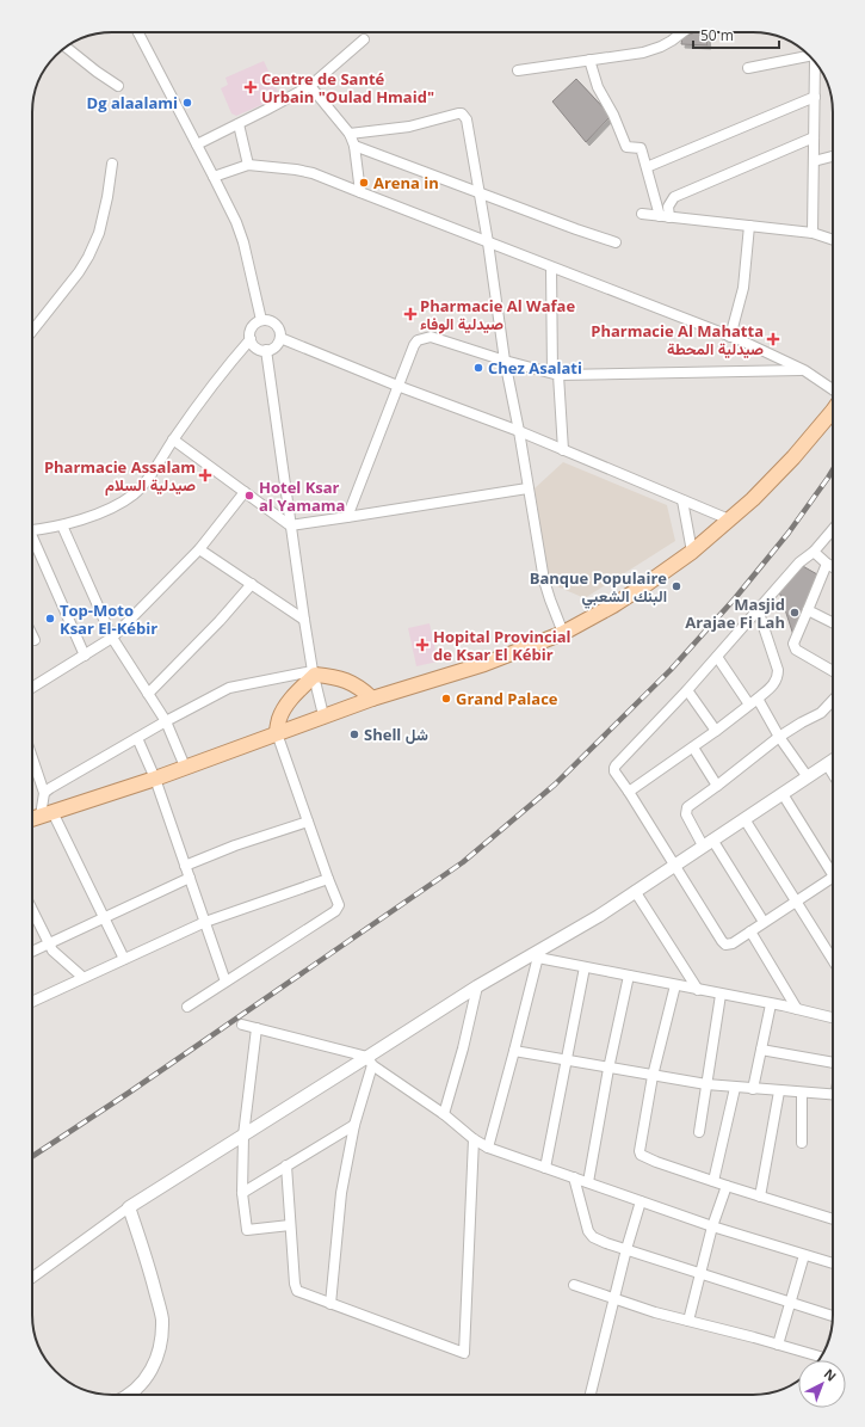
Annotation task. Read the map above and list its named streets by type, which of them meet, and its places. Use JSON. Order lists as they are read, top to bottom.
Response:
{
  "places": {
    "health": [
      "Centre de Santé Urbain \"Oulad Hmaid\"",
      "Pharmacie Al Wafae صيدلية الوفاء",
      "Pharmacie Al Mahatta صيدلية المحطة",
      "Pharmacie Assalam صيدلية السلام",
      "Hopital Provincial de Ksar El Kébir"
    ],
    "other": [
      "Dg alaalami",
      "Arena in",
      "Chez Asalati",
      "Hotel Ksar al Yamama",
      "Banque Populaire البنك الشعبي",
      "Masjid Arajae Fi Lah",
      "Top-Moto Ksar El-Kébir",
      "Grand Palace",
      "Shell شل"
    ]
  },
  "scale_bar": "50 m",
  "north": "top right"
}
